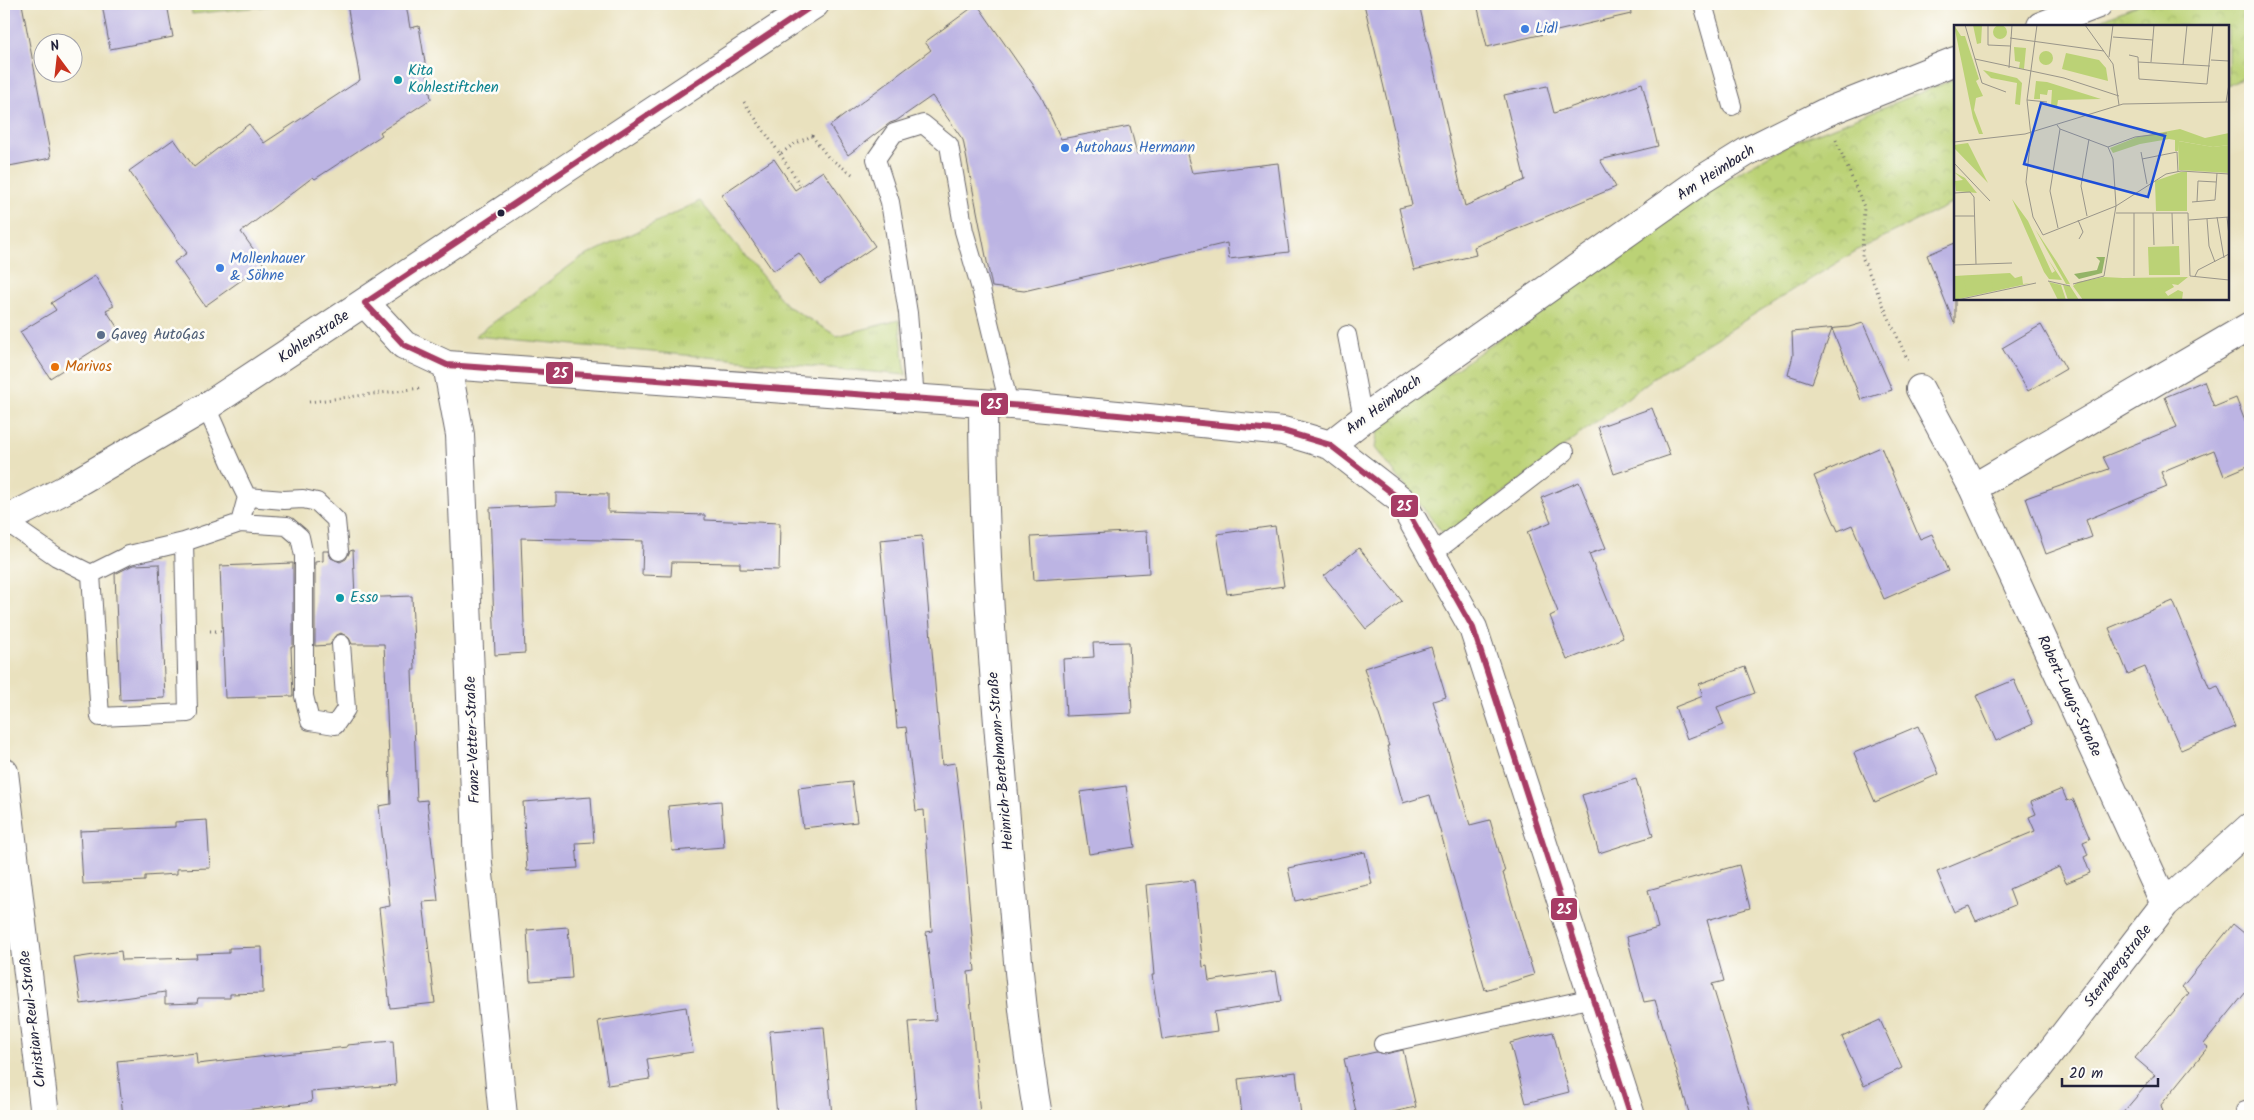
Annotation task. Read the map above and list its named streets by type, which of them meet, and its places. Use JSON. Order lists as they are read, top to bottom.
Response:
{
  "streets": {
    "street": [
      "Am Heimbach",
      "Kohlenstraße",
      "Robert-Laugs-Straße",
      "Franz-Vetter-Straße",
      "Heinrich-Bertelmann-Straße",
      "Sternbergstraße",
      "Christian-Reul-Straße"
    ]
  },
  "crossings": [
    ["Am Heimbach", "Kohlenstraße"],
    ["Am Heimbach", "Franz-Vetter-Straße"],
    ["Am Heimbach", "Heinrich-Bertelmann-Straße"],
    ["Robert-Laugs-Straße", "Sternbergstraße"]
  ],
  "places": [
    "Lidl",
    "Kita Kohlestiftchen",
    "Autohaus Hermann",
    "Mollenhauer & Söhne",
    "Gaveg AutoGas",
    "Marivos",
    "Esso"
  ],
  "lines": ["transit line 25"],
  "scale_bar": "20 m",
  "north": "top"
}
